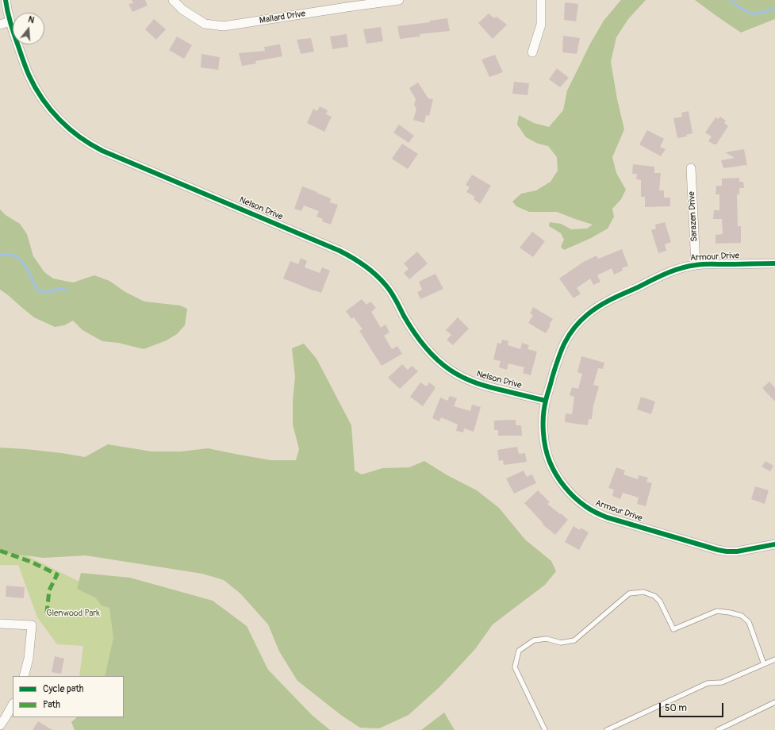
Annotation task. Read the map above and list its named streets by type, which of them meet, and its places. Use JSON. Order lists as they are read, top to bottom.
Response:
{
  "streets": {
    "street": [
      "Mallard Drive",
      "Nelson Drive",
      "Sarazen Drive",
      "Armour Drive"
    ]
  },
  "crossings": [
    ["Nelson Drive", "Armour Drive"],
    ["Sarazen Drive", "Armour Drive"]
  ],
  "parks": ["Glenwood Park"],
  "legend": ["Cycle path", "Path"],
  "scale_bar": "50 m",
  "north": "top"
}
